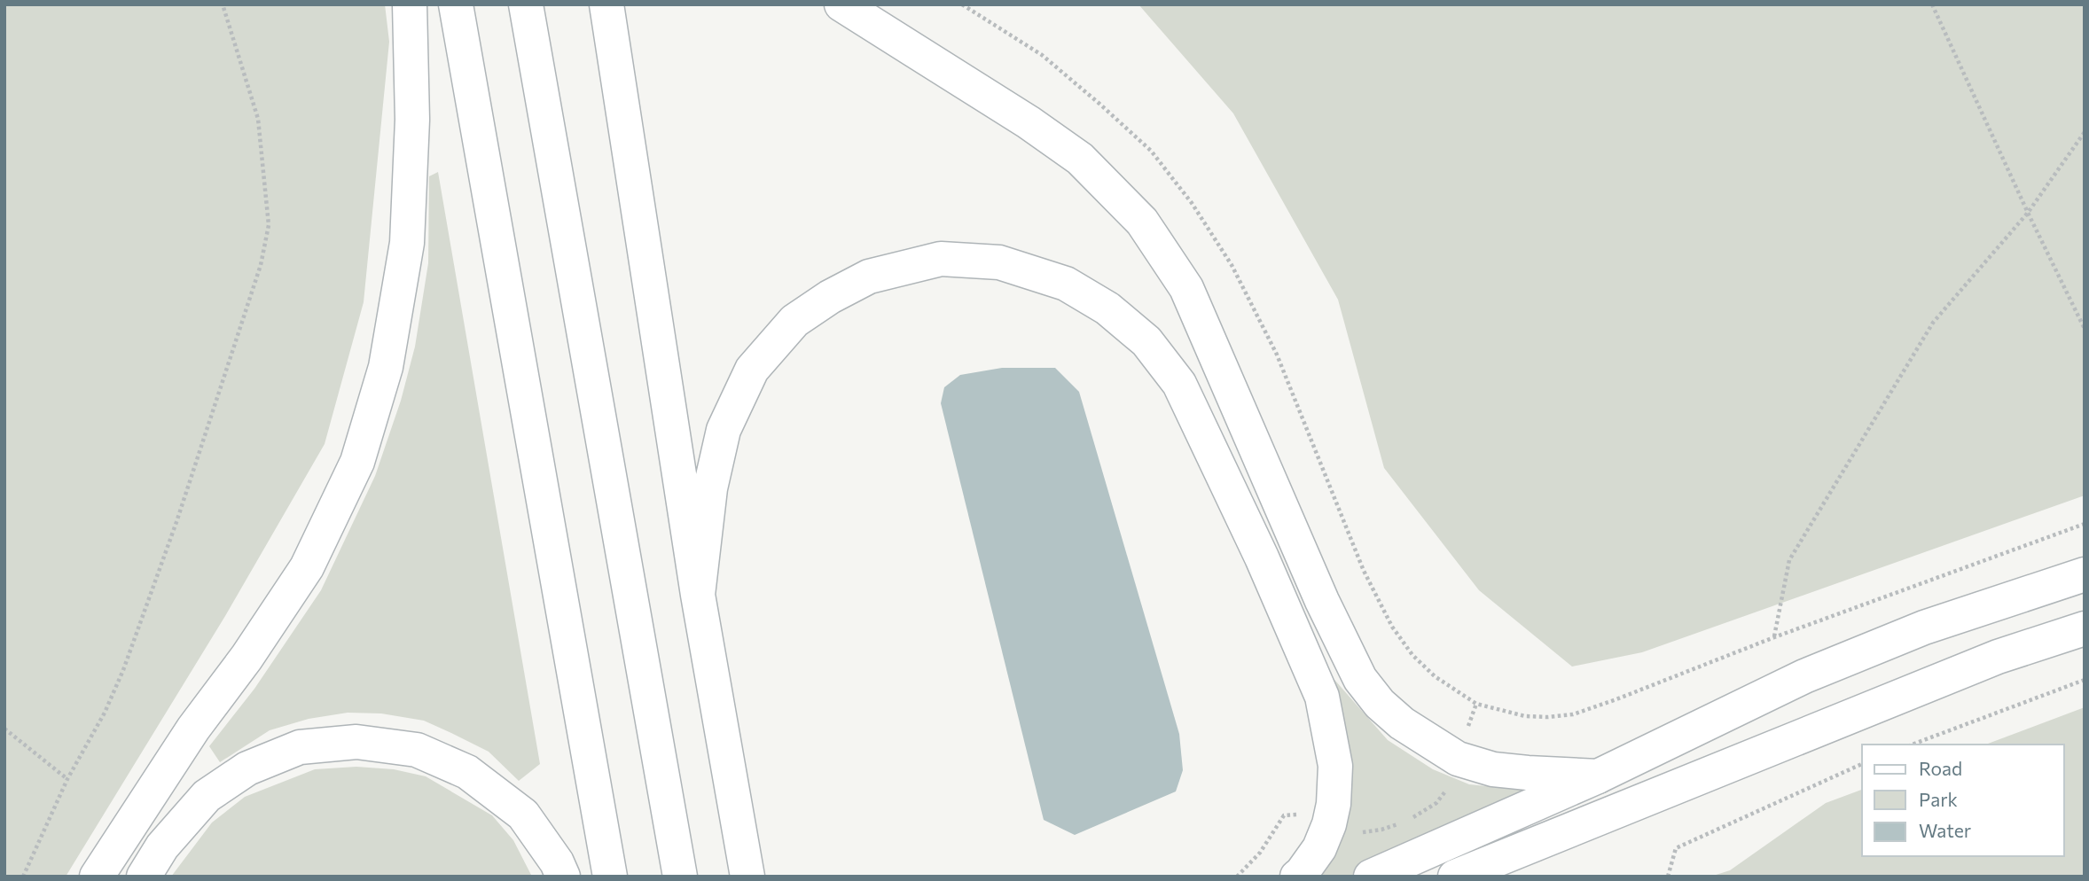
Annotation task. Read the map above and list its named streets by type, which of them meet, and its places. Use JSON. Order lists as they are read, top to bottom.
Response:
{
  "legend": ["Road", "Park", "Water"]
}
